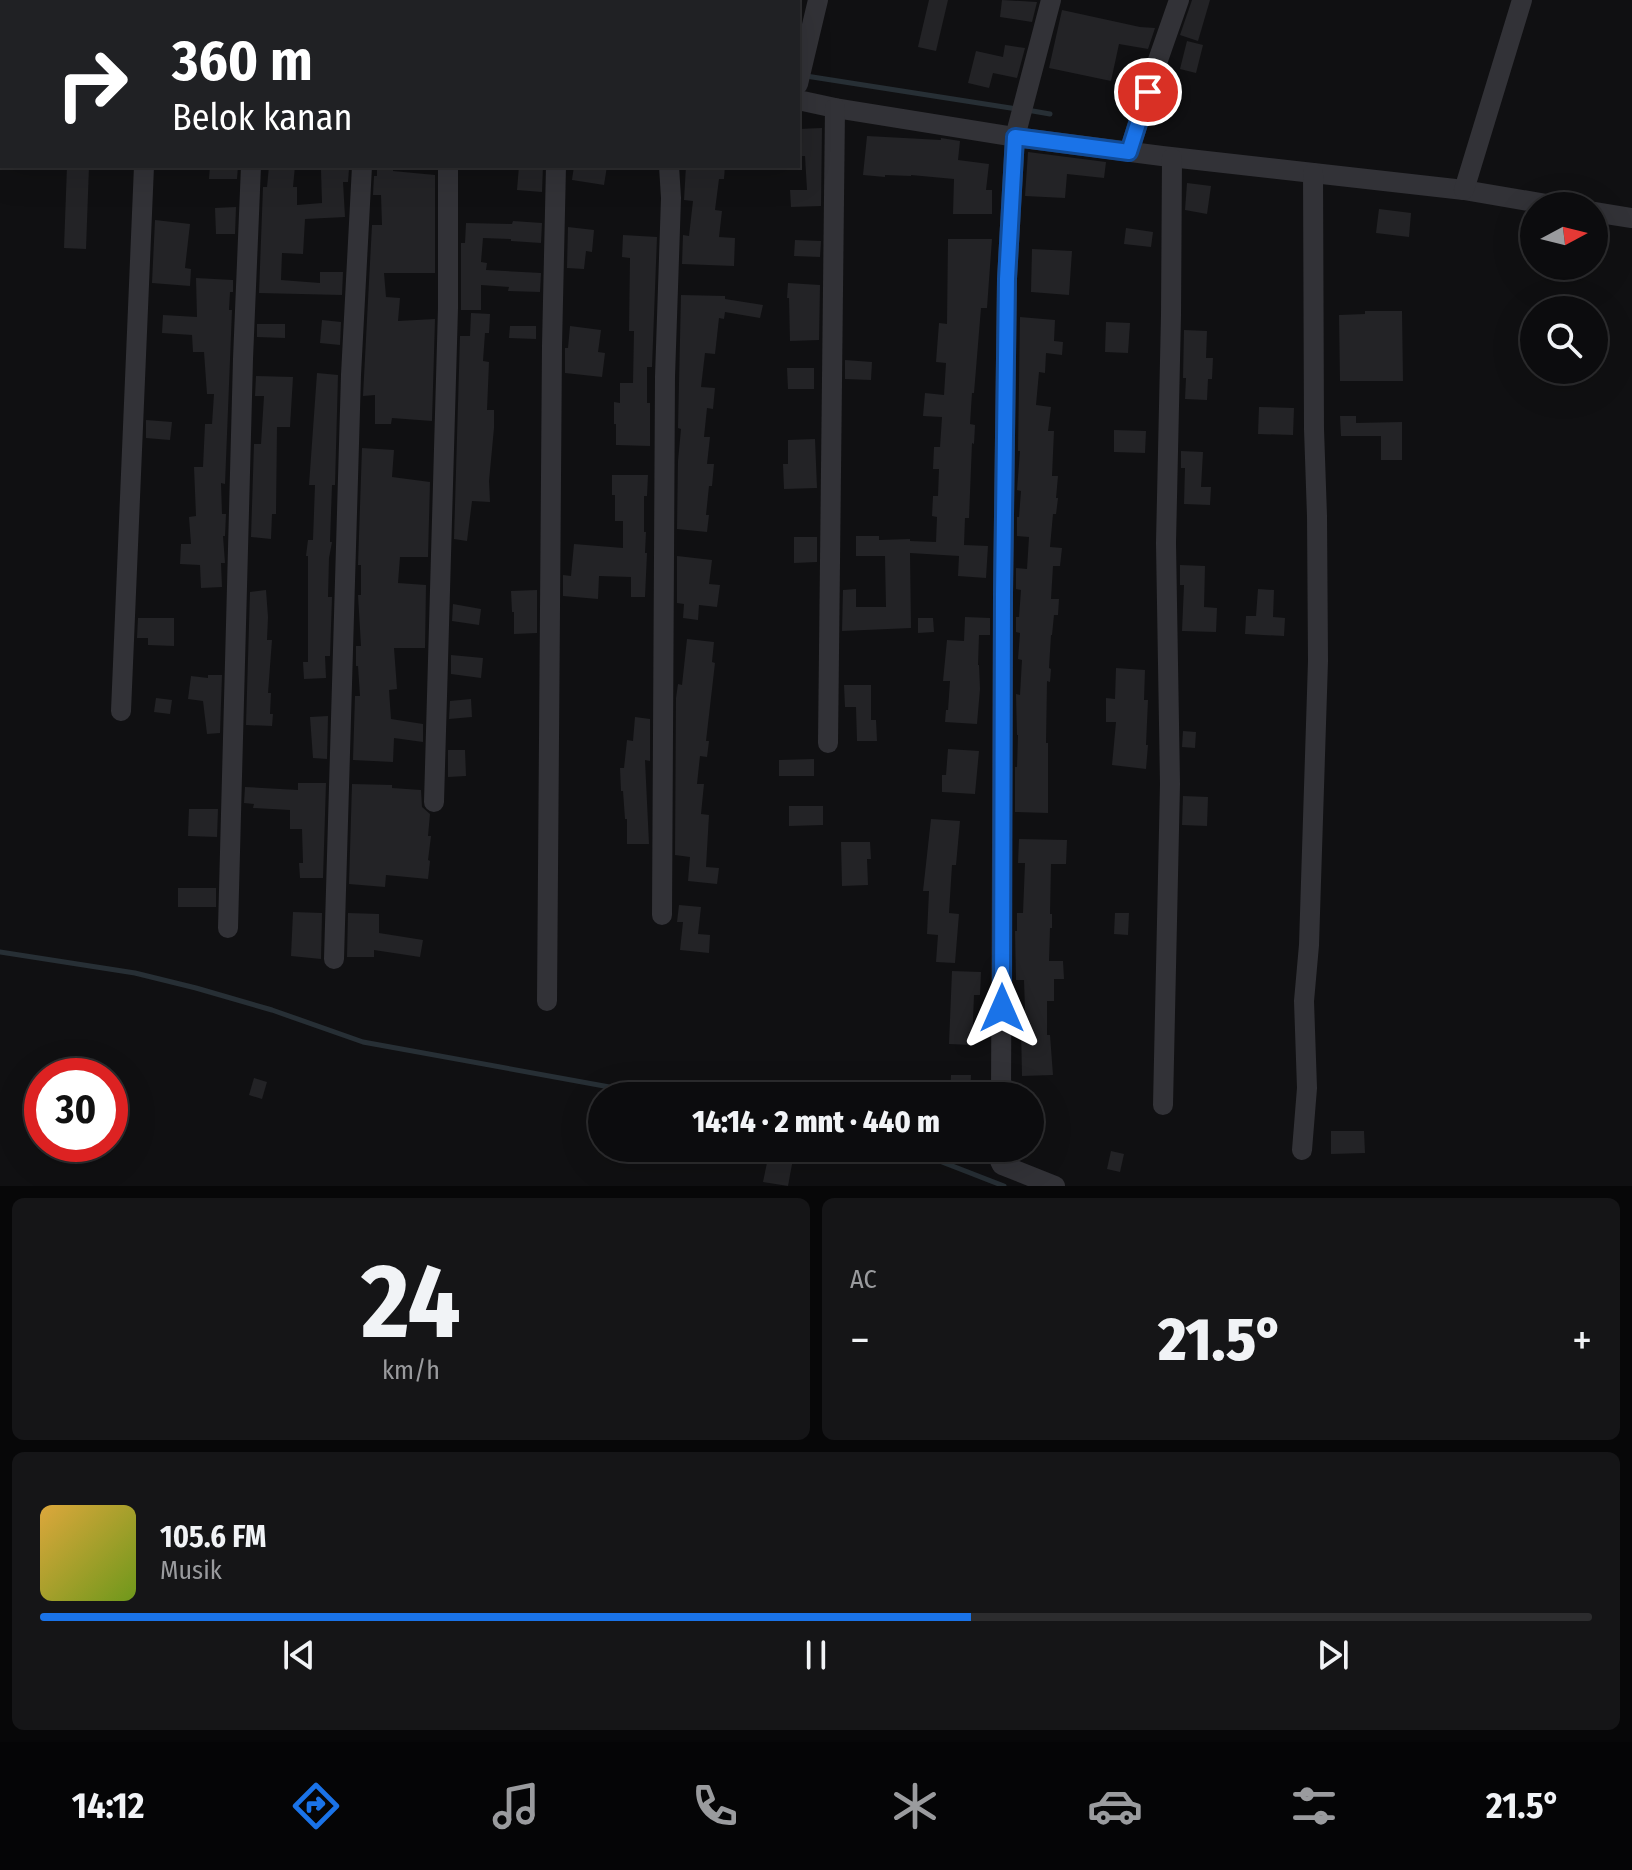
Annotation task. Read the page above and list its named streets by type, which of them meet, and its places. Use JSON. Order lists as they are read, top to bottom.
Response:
{
  "north": "right",
  "page": {
    "turn": ["360 m", "Belok kanan"],
    "limit": "30",
    "trip": "14:14 · 2 mnt · 440 m",
    "tile": [
      ["24", "km/h"],
      "AC"
    ],
    "heat": ["−", "21.5°", "+"],
    "song": ["105.6 FM", "Musik"],
    "tabs": ["14:12", "21.5°"]
  }
}
